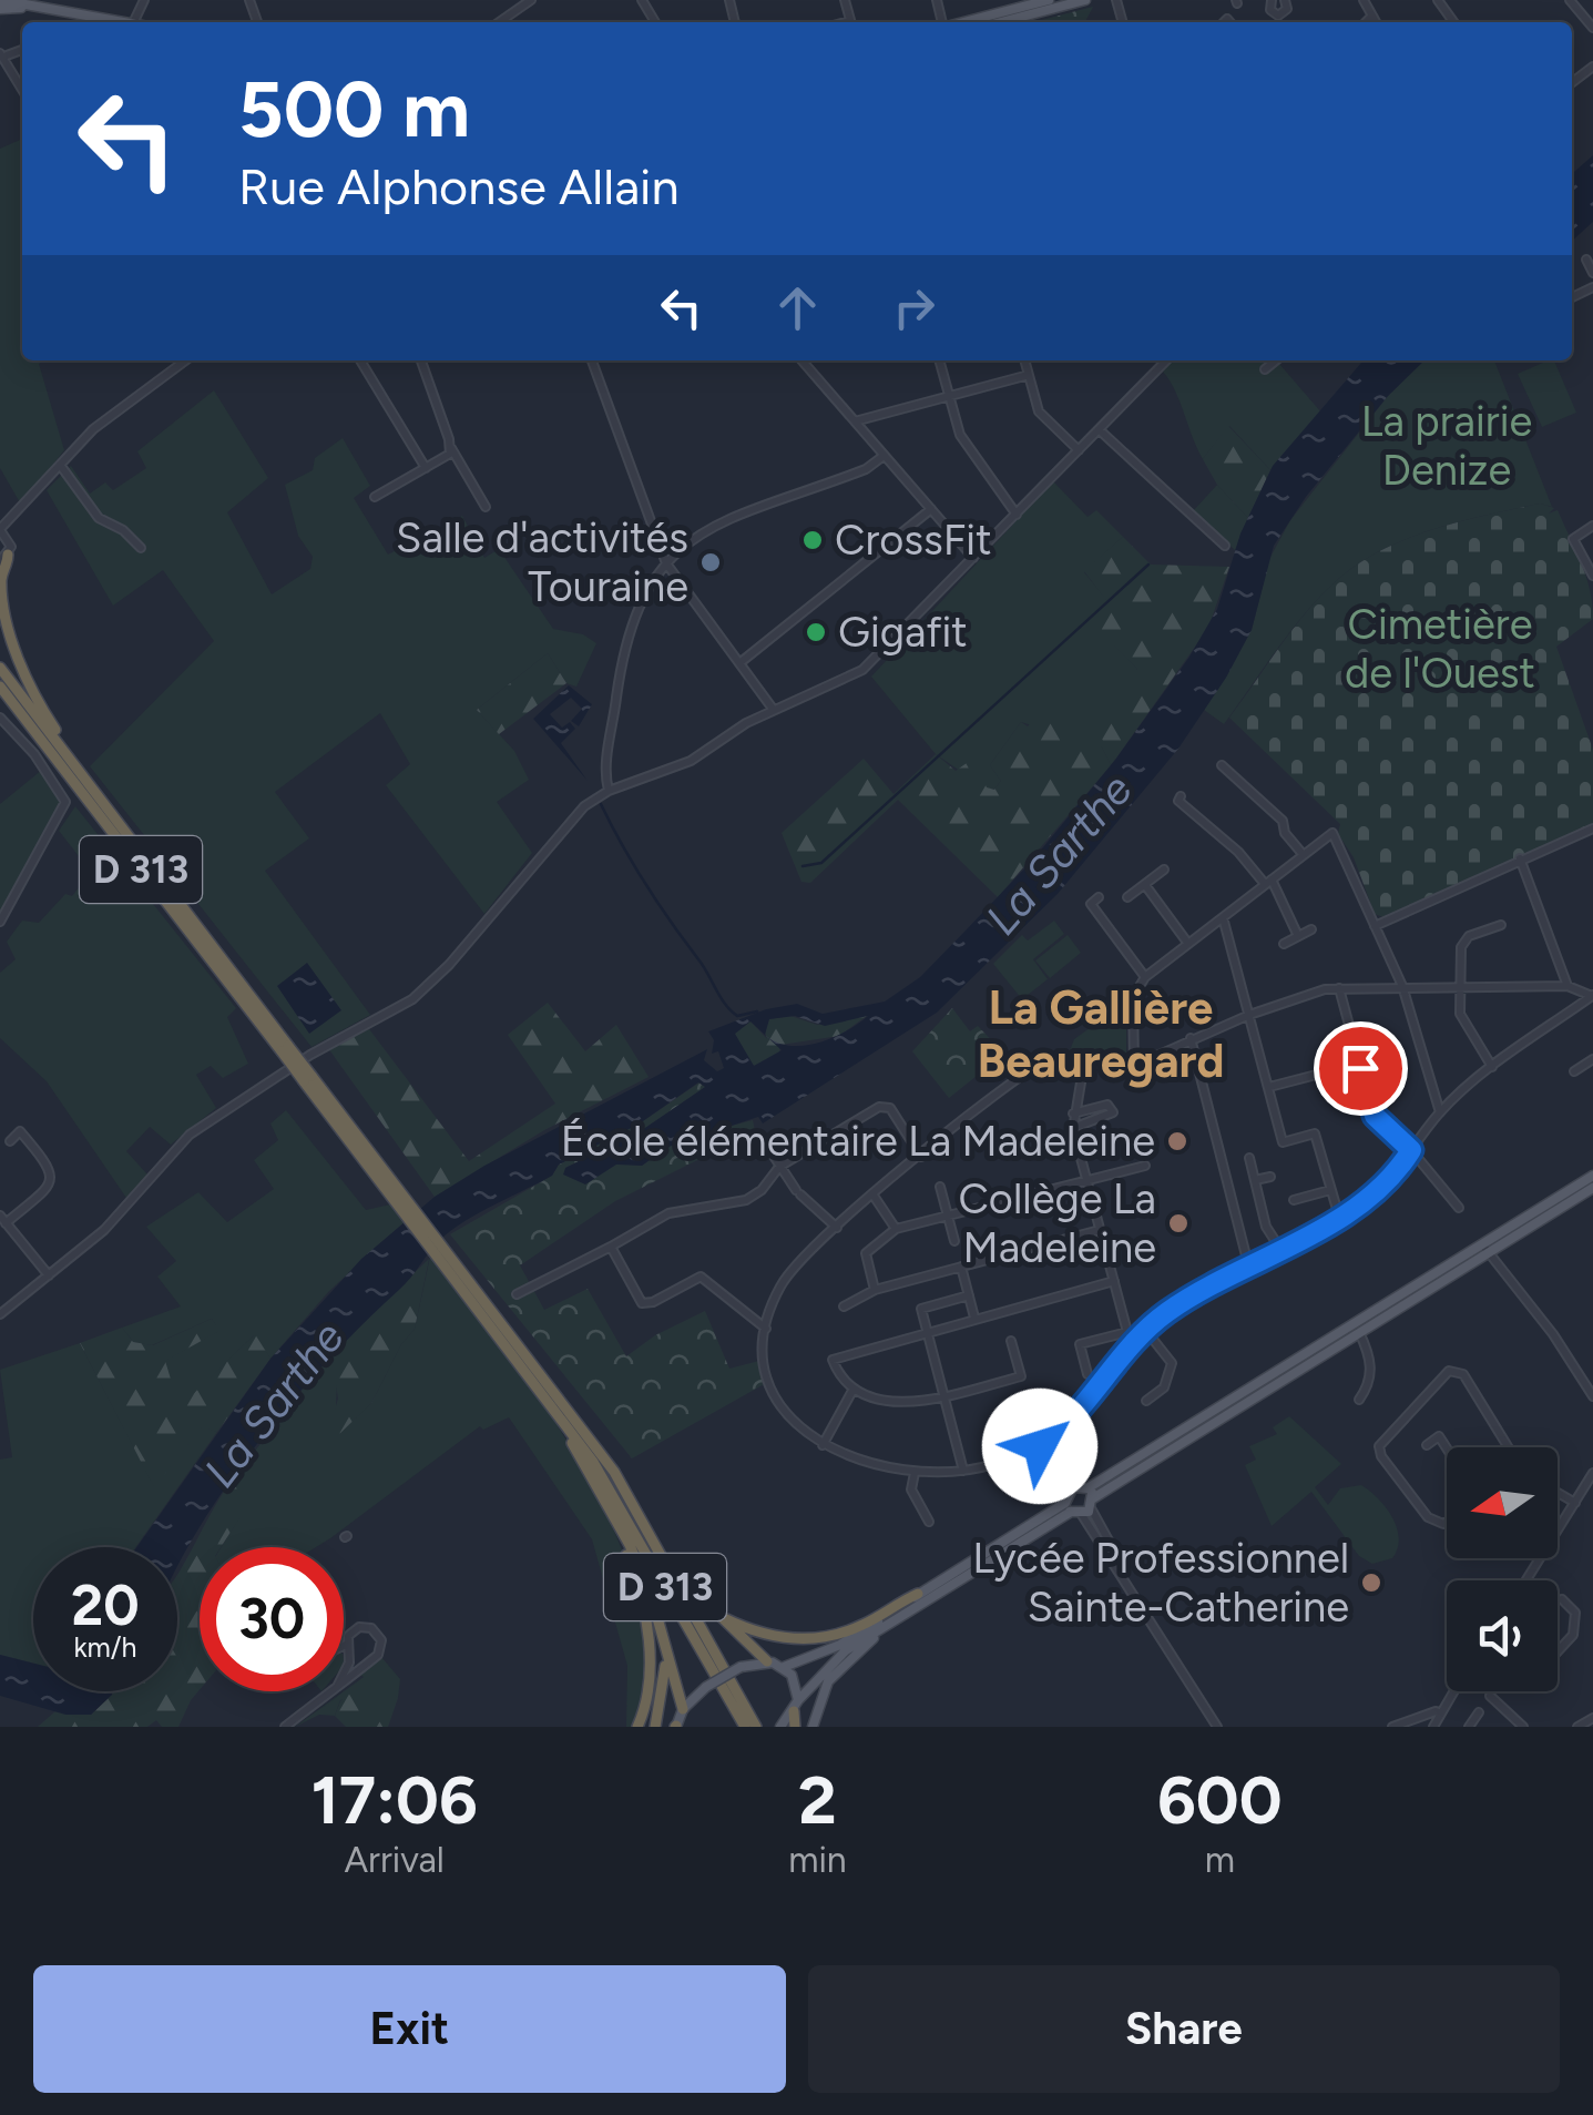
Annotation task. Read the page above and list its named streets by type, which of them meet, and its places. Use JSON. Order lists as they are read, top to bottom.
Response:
{
  "streets": {
    "highway": ["D 313"]
  },
  "districts": ["La Gallière Beauregard"],
  "water": ["La Sarthe"],
  "parks": ["La prairie Denize", "Cimetière de l'Ouest"],
  "places": [
    "CrossFit",
    "Salle d'activités Touraine",
    "Gigafit",
    "École élémentaire La Madeleine",
    "Collège La Madeleine",
    "Lycée Professionnel Sainte-Catherine"
  ],
  "north": "left",
  "page": {
    "turn": ["500 m", "Rue Alphonse Allain"],
    "speed": "20 km/h",
    "limit": "30",
    "eta": [
      "17:06",
      "Arrival",
      "2",
      "min",
      "600",
      "m"
    ],
    "buttons": ["Exit", "Share"]
  }
}
